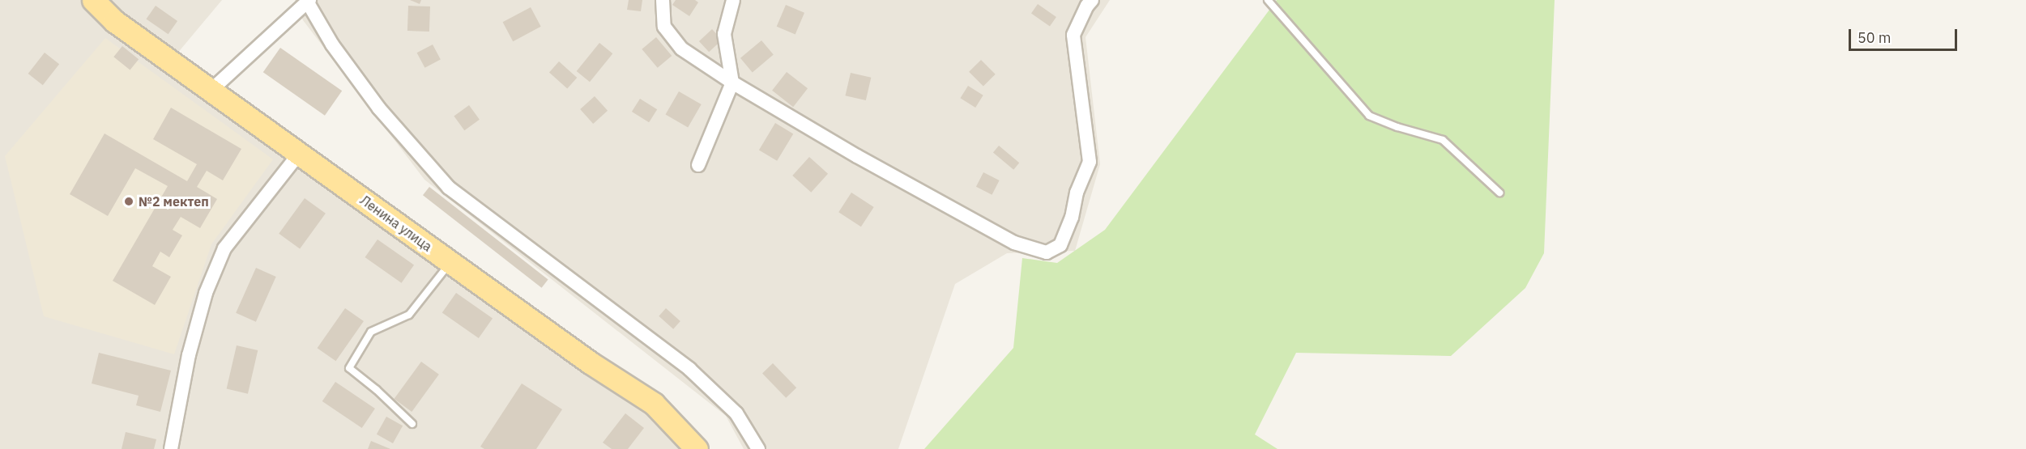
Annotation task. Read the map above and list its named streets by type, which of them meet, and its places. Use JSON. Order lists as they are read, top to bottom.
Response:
{
  "streets": {
    "main road": ["Ленина улица"]
  },
  "places": ["№2 мектеп"],
  "scale_bar": "50 m"
}
